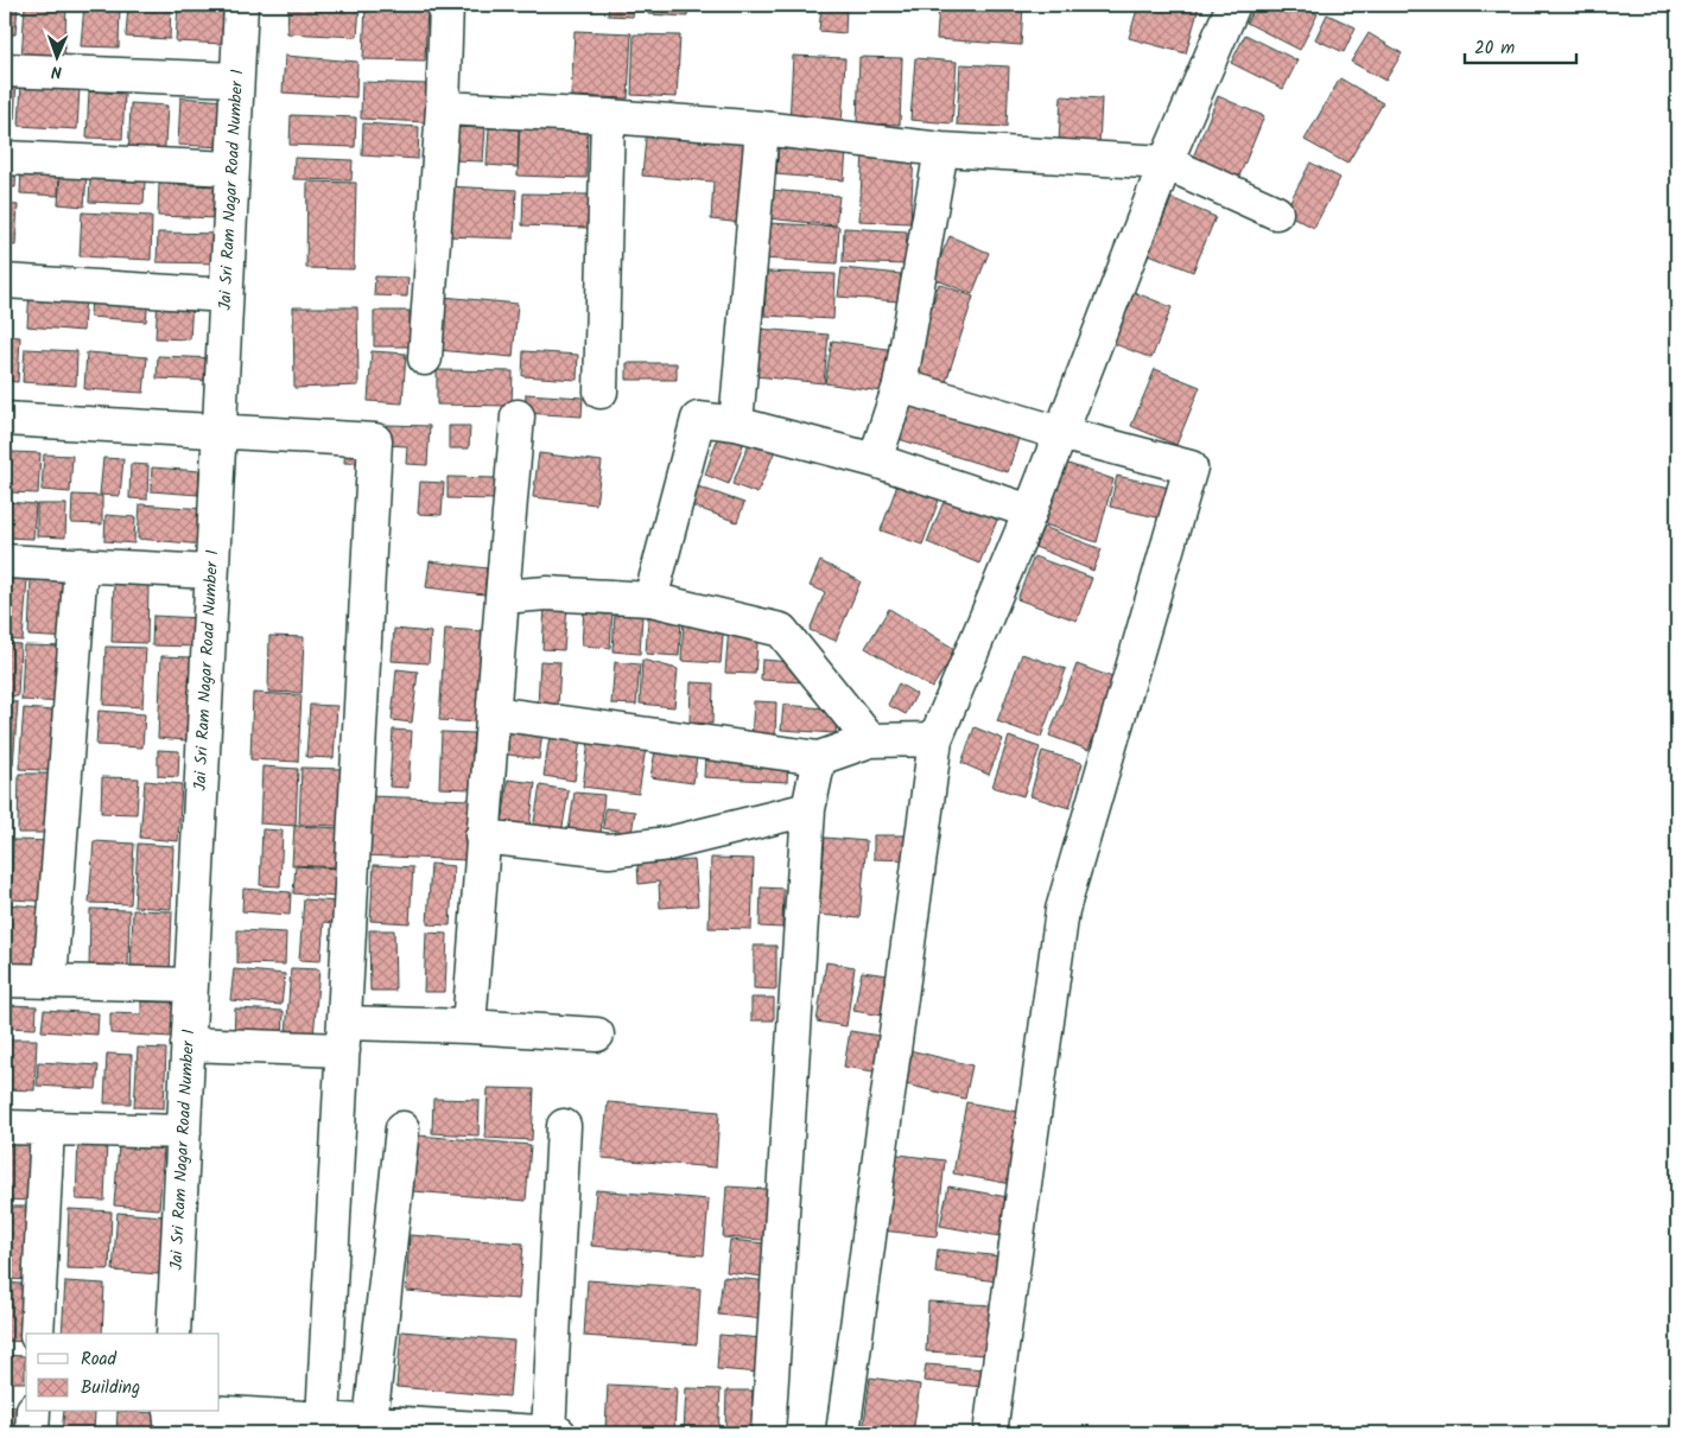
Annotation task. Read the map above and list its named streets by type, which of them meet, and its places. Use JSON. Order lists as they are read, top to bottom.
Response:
{
  "streets": {
    "street": ["Jai Sri Ram Nagar Road Number 1"]
  },
  "legend": ["Road", "Building"],
  "scale_bar": "20 m",
  "north": "bottom"
}
